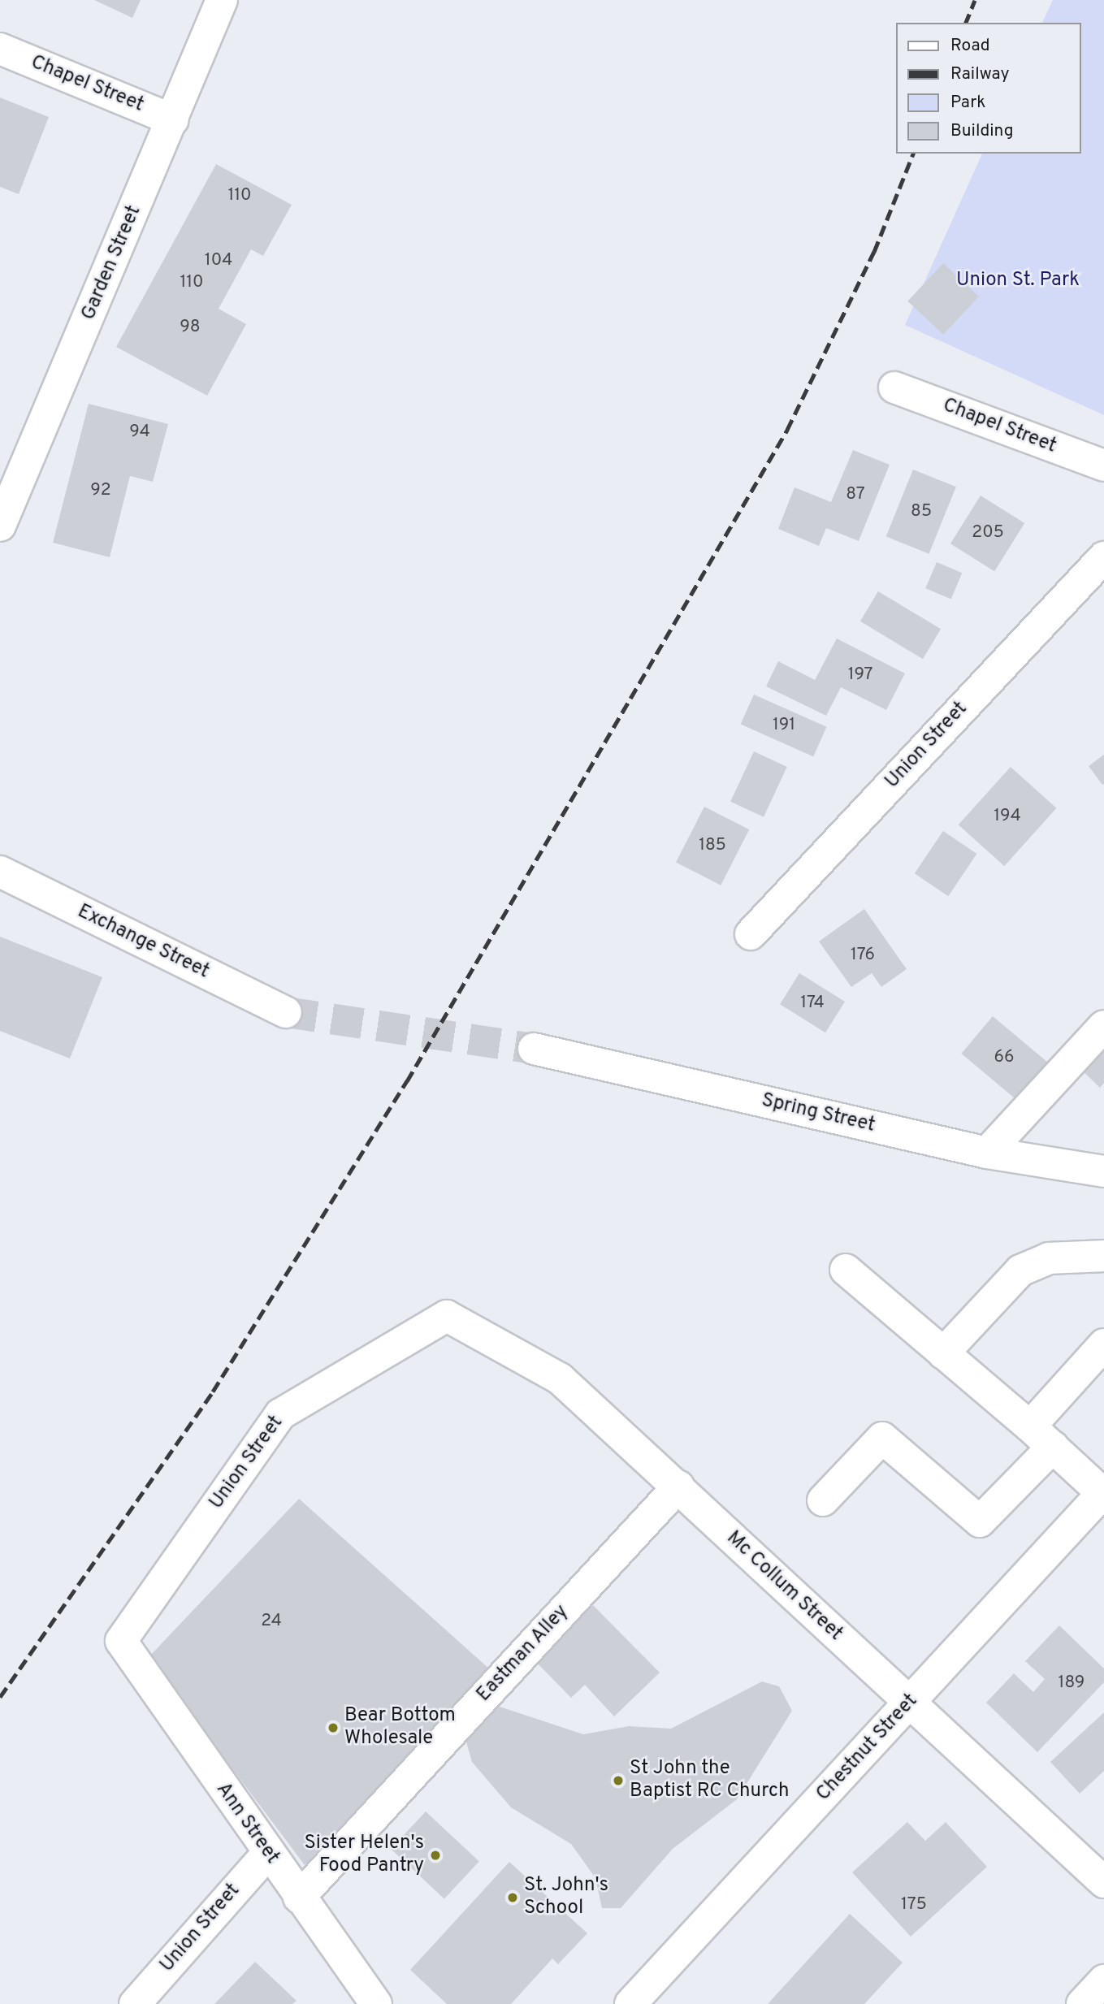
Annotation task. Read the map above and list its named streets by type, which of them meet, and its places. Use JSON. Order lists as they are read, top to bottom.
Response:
{
  "streets": {
    "street": [
      "Chapel Street",
      "Garden Street",
      "Union Street",
      "Exchange Street",
      "Spring Street",
      "Mc Collum Street",
      "Eastman Alley",
      "Chestnut Street",
      "Ann Street"
    ]
  },
  "crossings": [
    ["Chapel Street", "Garden Street"],
    ["Union Street", "Mc Collum Street"],
    ["Union Street", "Ann Street"],
    ["Mc Collum Street", "Eastman Alley"],
    ["Mc Collum Street", "Chestnut Street"],
    ["Eastman Alley", "Ann Street"]
  ],
  "parks": ["Union St. Park"],
  "places": [
    "Bear Bottom Wholesale",
    "St John the Baptist RC Church",
    "Sister Helen's Food Pantry",
    "St. John's School"
  ],
  "house_numbers": [
    "110",
    "104",
    "110",
    "98",
    "94",
    "92",
    "87",
    "85",
    "205",
    "197",
    "191",
    "194",
    "185",
    "176",
    "174",
    "66",
    "24",
    "189",
    "175"
  ],
  "legend": [
    "Road",
    "Railway",
    "Park",
    "Building"
  ]
}
